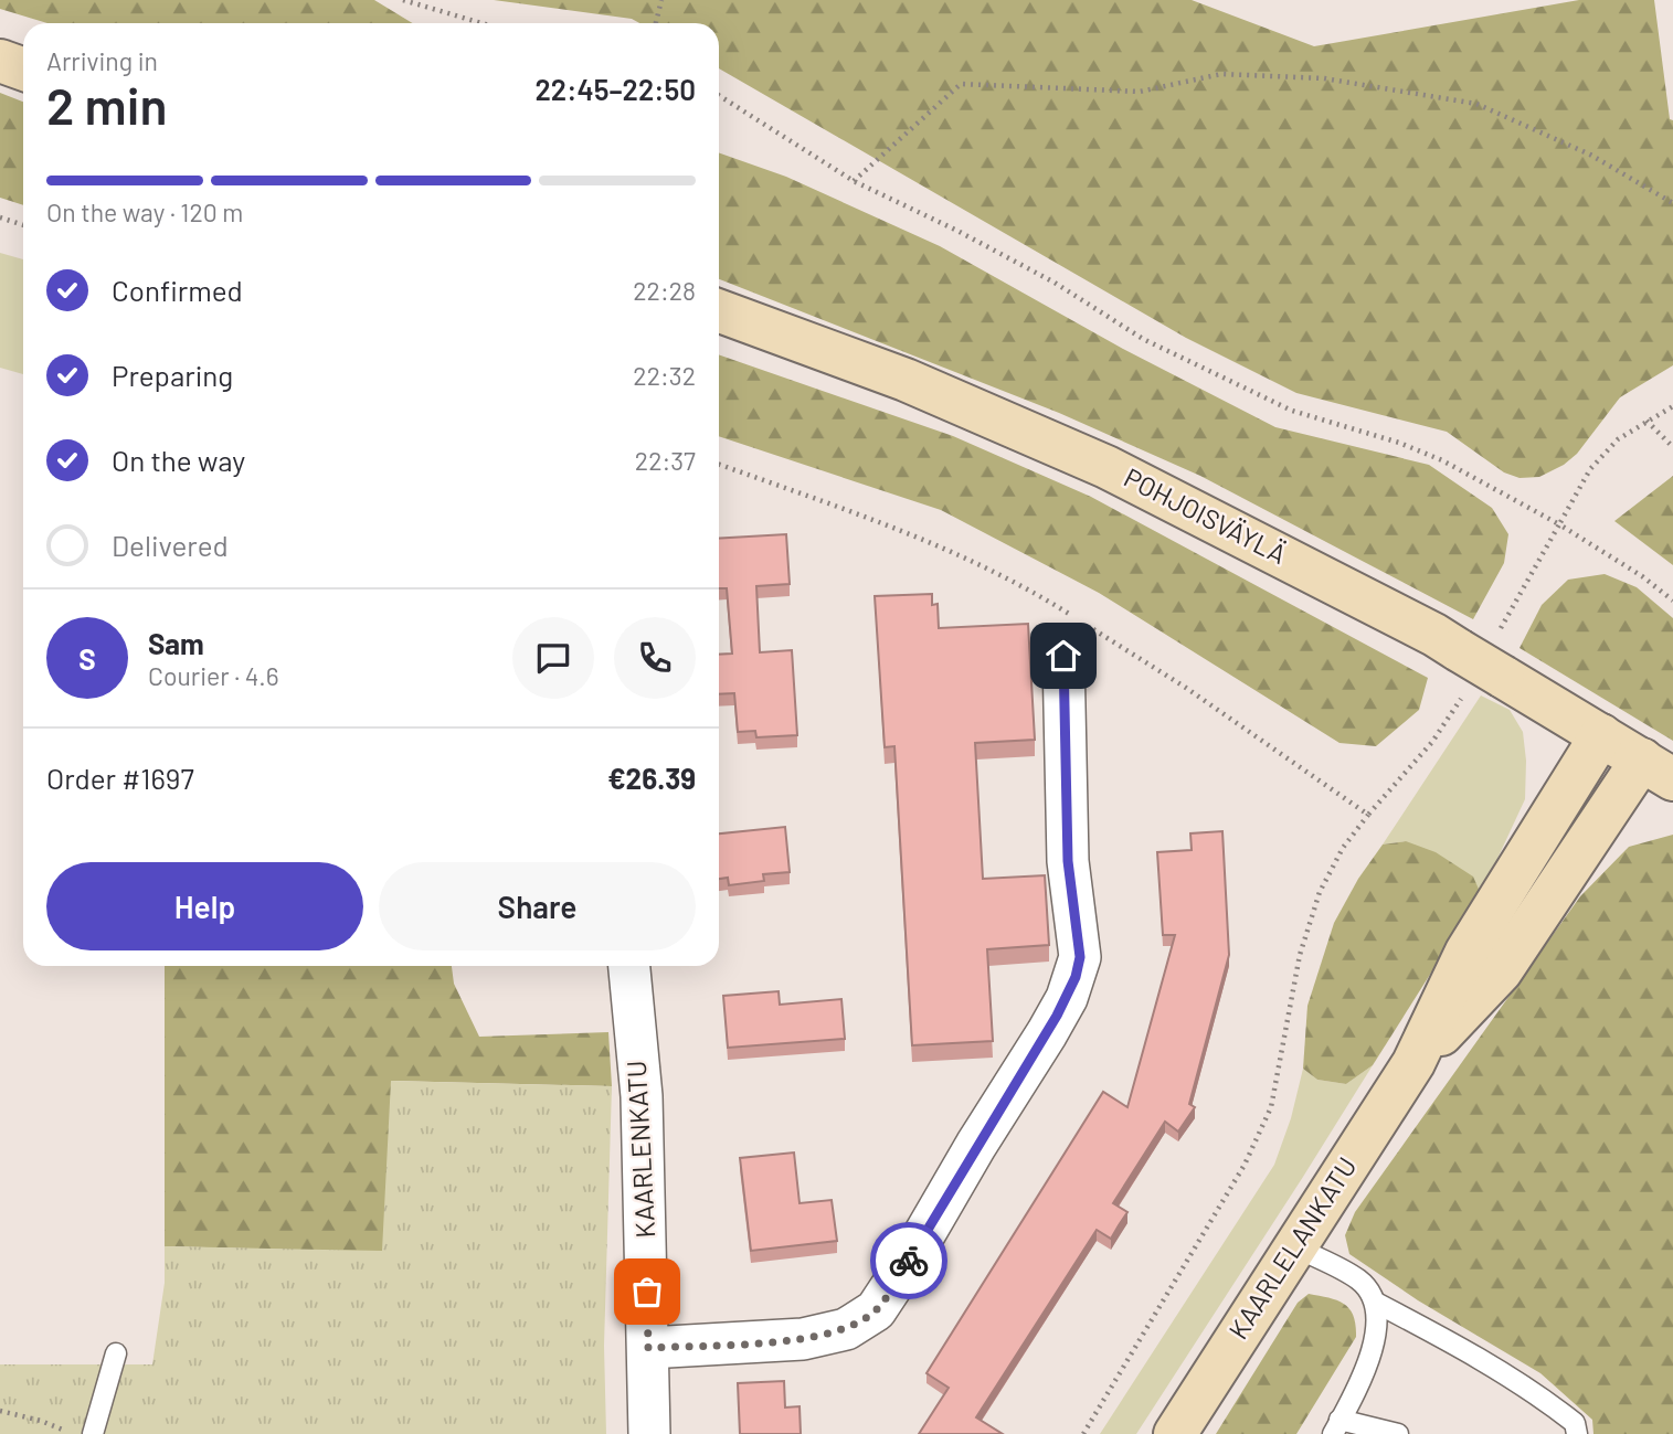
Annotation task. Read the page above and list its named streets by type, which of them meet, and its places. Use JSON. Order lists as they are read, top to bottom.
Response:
{
  "streets": {
    "main road": ["POHJOISVÄYLÄ", "KAARLELANKATU"],
    "street": ["KAARLENKATU"]
  },
  "crossings": [
    ["POHJOISVÄYLÄ", "KAARLELANKATU"]
  ],
  "page": {
    "heading": ["2 min", "Arriving in", "22:45–22:50"],
    "panel": [
      "Sam",
      "Courier · 4.6",
      "Order #1697",
      "€26.39"
    ],
    "bar": "On the way · 120 m",
    "list": [
      ["Confirmed", "22:28"],
      ["Preparing", "22:32"],
      ["On the way", "22:37"],
      "Delivered"
    ],
    "round": "S",
    "buttons": ["Help", "Share"]
  }
}
